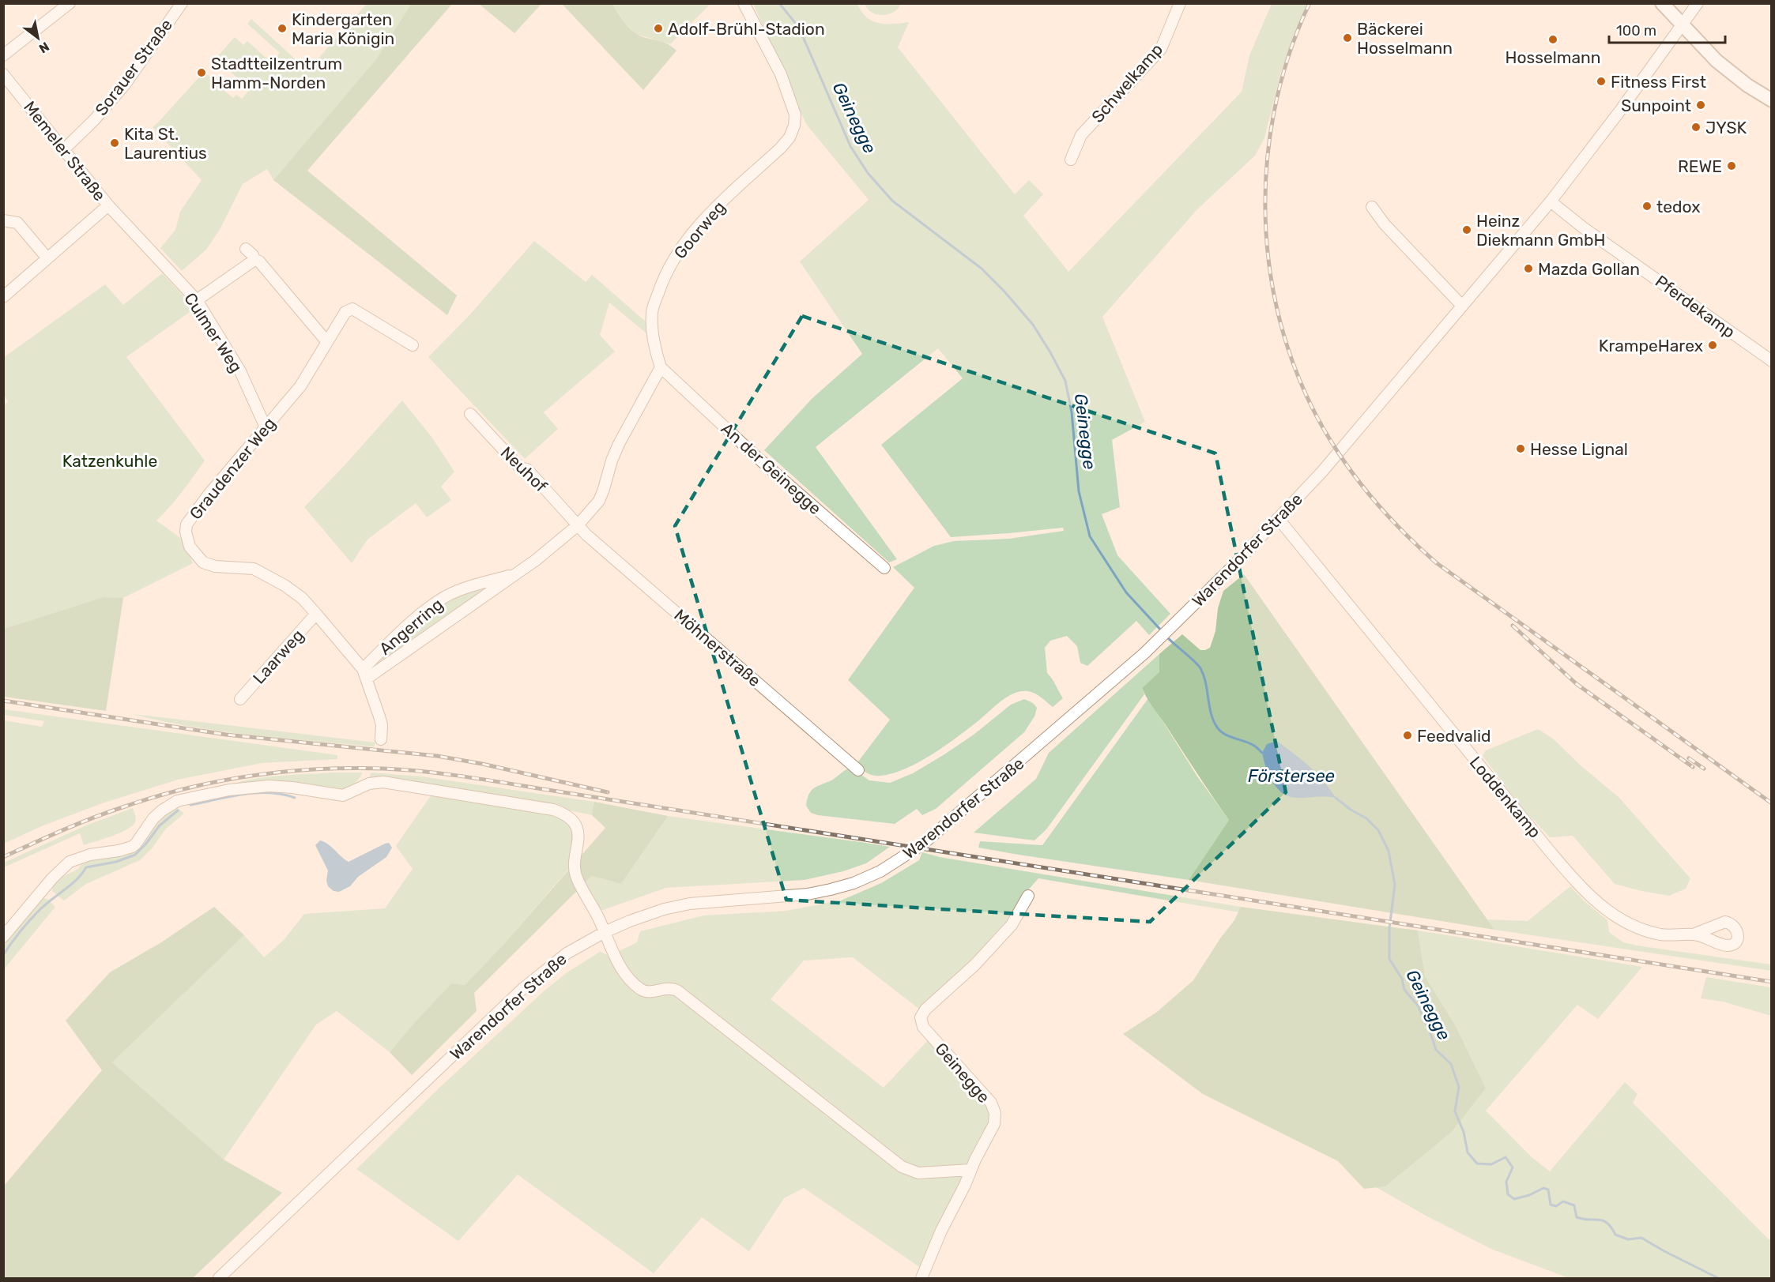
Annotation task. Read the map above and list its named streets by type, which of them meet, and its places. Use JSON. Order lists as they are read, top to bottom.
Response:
{
  "streets": {
    "street": [
      "Sorauer Straße",
      "Schwelkamp",
      "Memeler Straße",
      "Goorweg",
      "Pferdekamp",
      "Culmer Weg",
      "Graudenzer Weg",
      "An der Geinegge",
      "Neuhof",
      "Warendorfer Straße",
      "Angerring",
      "Möhnerstraße",
      "Laarweg",
      "Loddenkamp",
      "Geinegge"
    ]
  },
  "crossings": [
    ["Sorauer Straße", "Memeler Straße"],
    ["Memeler Straße", "Culmer Weg"],
    ["Goorweg", "An der Geinegge"],
    ["Pferdekamp", "Warendorfer Straße"],
    ["Culmer Weg", "Graudenzer Weg"],
    ["Graudenzer Weg", "Angerring"],
    ["Graudenzer Weg", "Laarweg"],
    ["Neuhof", "Angerring"],
    ["Neuhof", "Möhnerstraße"],
    ["Warendorfer Straße", "Loddenkamp"],
    ["Angerring", "Möhnerstraße"]
  ],
  "water": ["Geinegge", "Förstersee"],
  "parks": ["Katzenkuhle"],
  "places": [
    "Kindergarten Maria Königin",
    "Adolf-Brühl-Stadion",
    "Bäckerei Hosselmann",
    "Hosselmann",
    "Stadtteilzentrum Hamm-Norden",
    "Fitness First",
    "Sunpoint",
    "JYSK",
    "Kita St. Laurentius",
    "REWE",
    "tedox",
    "Heinz Diekmann GmbH",
    "Mazda Gollan",
    "KrampeHarex",
    "Hesse Lignal",
    "Feedvalid"
  ],
  "scale_bar": "100 m",
  "north": "bottom right"
}
